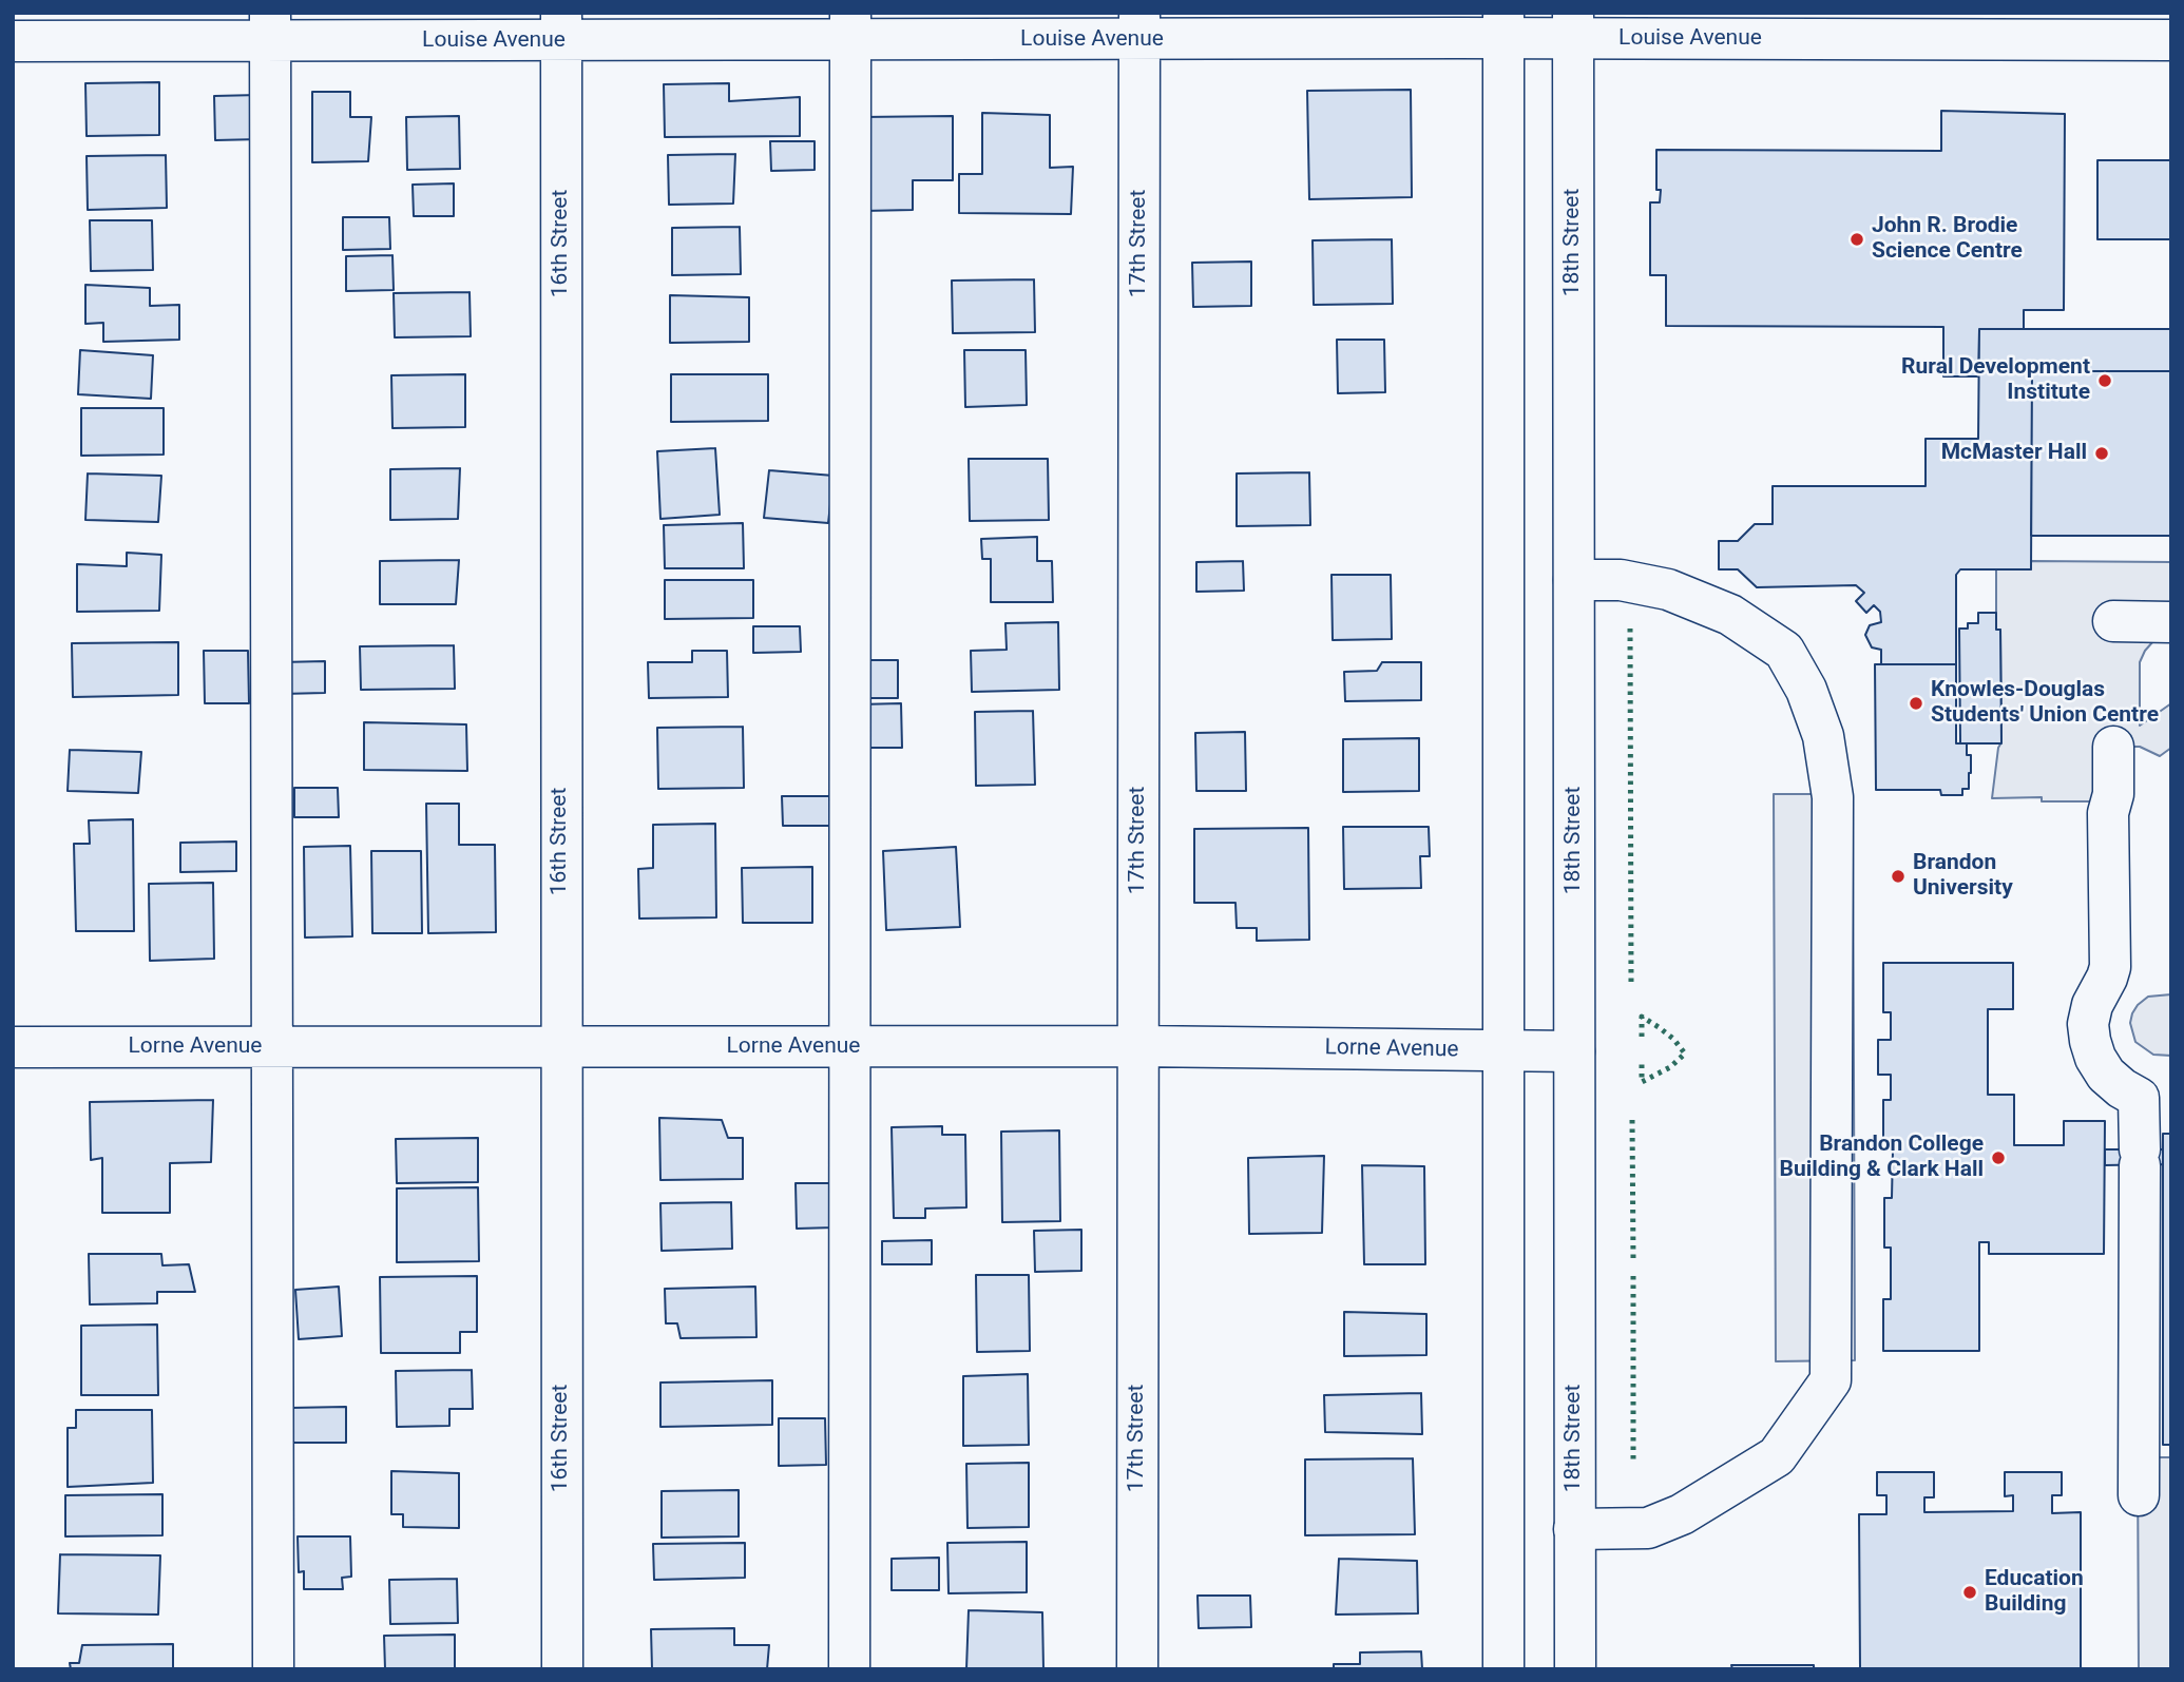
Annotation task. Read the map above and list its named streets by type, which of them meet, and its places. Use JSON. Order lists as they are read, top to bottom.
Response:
{
  "streets": {
    "street": [
      "Louise Avenue",
      "18th Street",
      "16th Street",
      "17th Street",
      "Lorne Avenue"
    ]
  },
  "crossings": [
    ["Louise Avenue", "18th Street"],
    ["Louise Avenue", "16th Street"],
    ["Louise Avenue", "17th Street"],
    ["18th Street", "Lorne Avenue"],
    ["16th Street", "Lorne Avenue"],
    ["17th Street", "Lorne Avenue"]
  ],
  "places": [
    "John R. Brodie Science Centre",
    "Rural Development Institute",
    "McMaster Hall",
    "Knowles-Douglas Students' Union Centre",
    "Brandon University",
    "Brandon College Building & Clark Hall",
    "Education Building"
  ]
}
